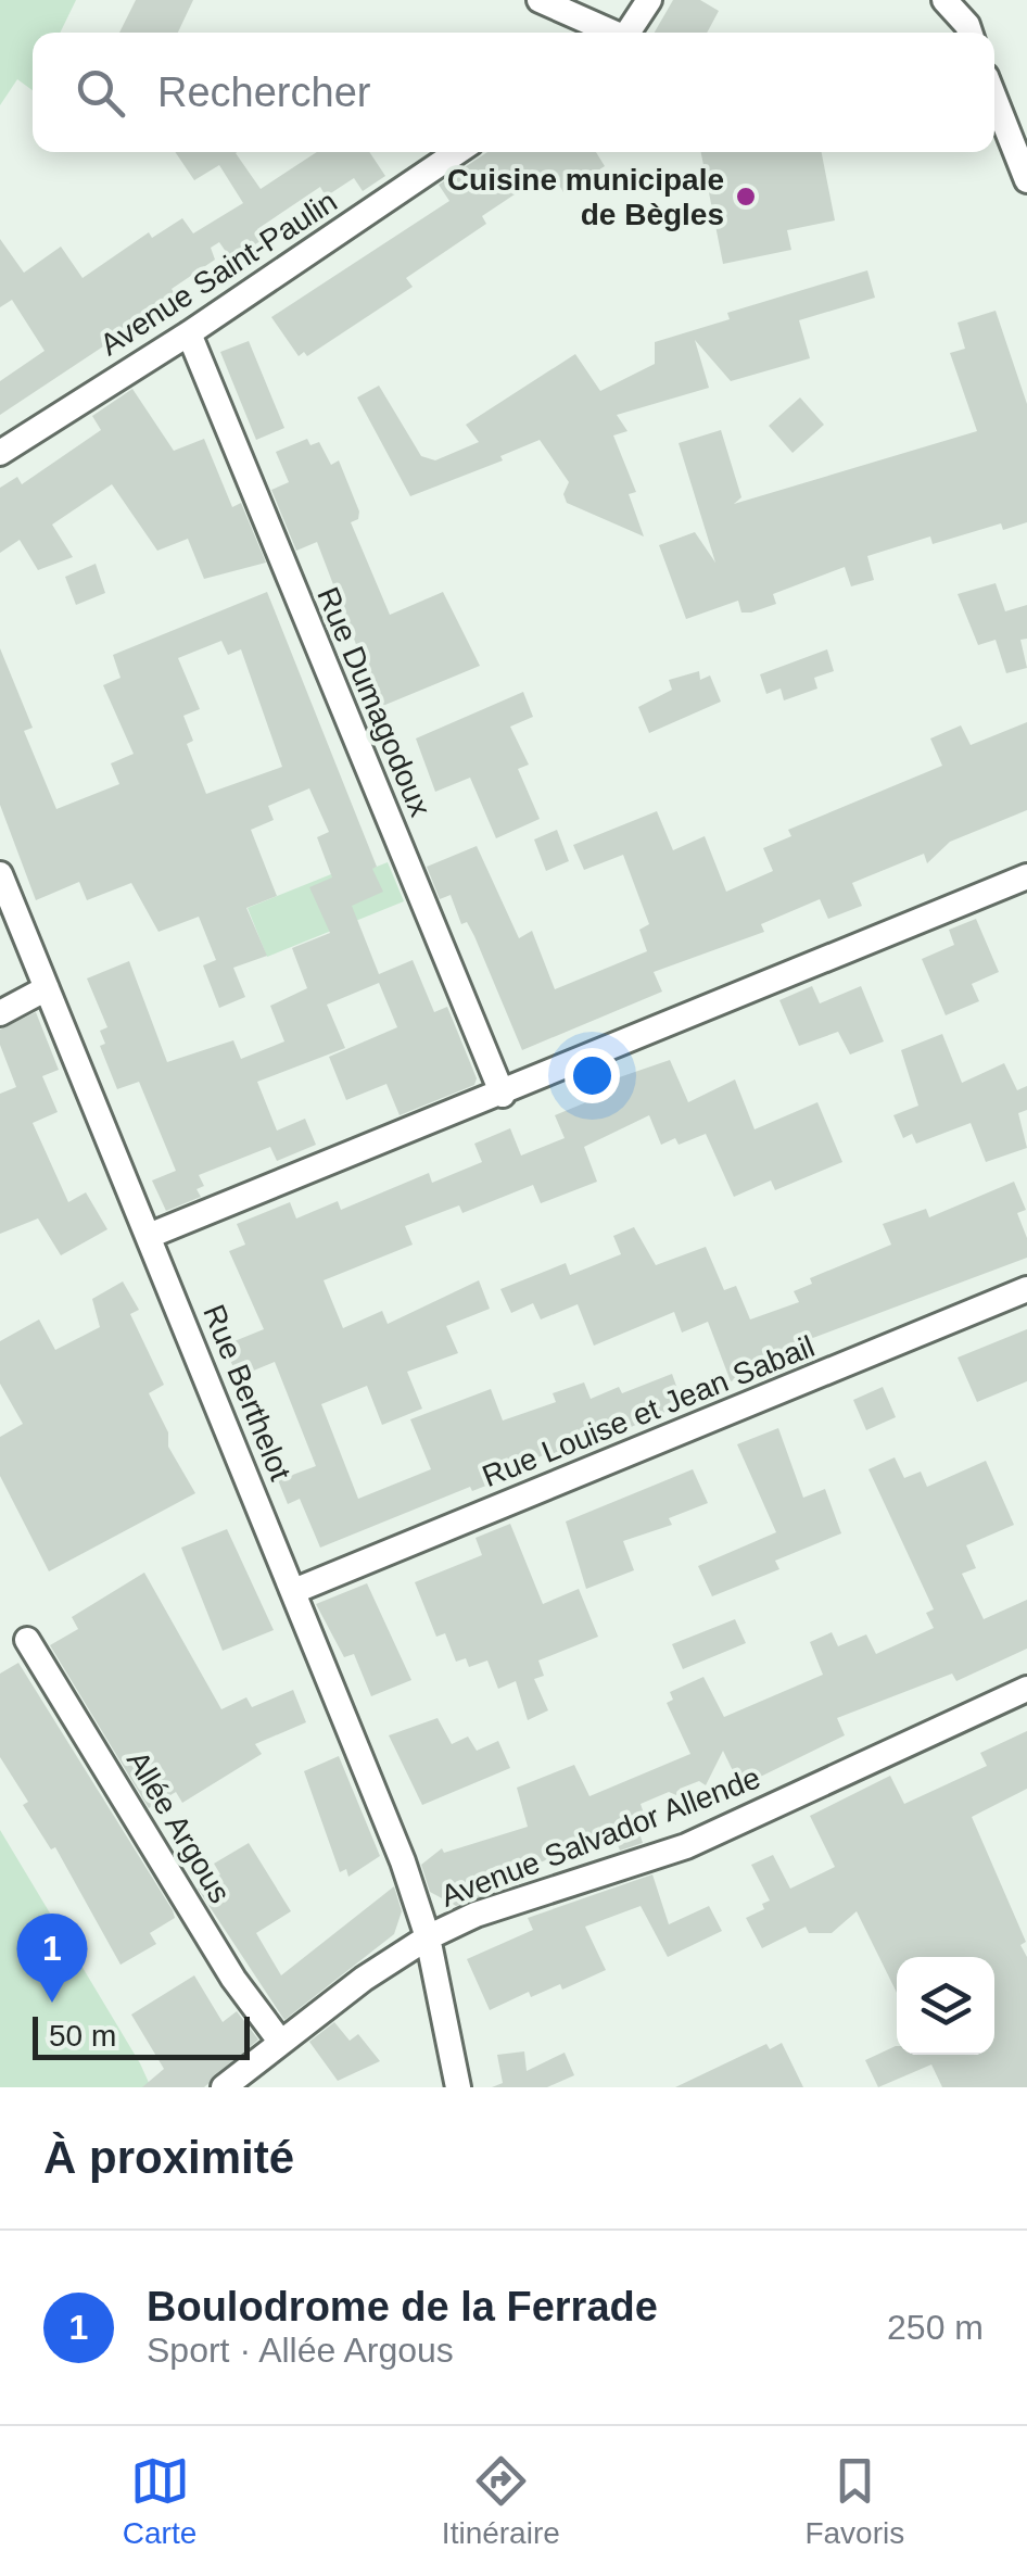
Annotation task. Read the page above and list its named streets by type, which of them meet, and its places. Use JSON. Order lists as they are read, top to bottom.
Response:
{
  "streets": {
    "street": [
      "Avenue Saint-Paulin",
      "Rue Dumagodoux",
      "Rue Berthelot",
      "Rue Louise et Jean Sabail",
      "Allée Argous",
      "Avenue Salvador Allende"
    ]
  },
  "crossings": [
    ["Avenue Saint-Paulin", "Rue Dumagodoux"],
    ["Rue Berthelot", "Rue Louise et Jean Sabail"],
    ["Rue Berthelot", "Avenue Salvador Allende"],
    ["Allée Argous", "Avenue Salvador Allende"]
  ],
  "places": ["Cuisine municipale de Bègles"],
  "scale_bar": "50 m",
  "page": {
    "search": "Rechercher",
    "pins": "1",
    "scale": "50 m",
    "heading": "À proximité",
    "list": [
      {
        "mark": "1",
        "name": "Boulodrome de la Ferrade",
        "note": "Sport · Allée Argous",
        "value": "250 m"
      }
    ],
    "nav": ["Carte", "Itinéraire", "Favoris"]
  }
}
